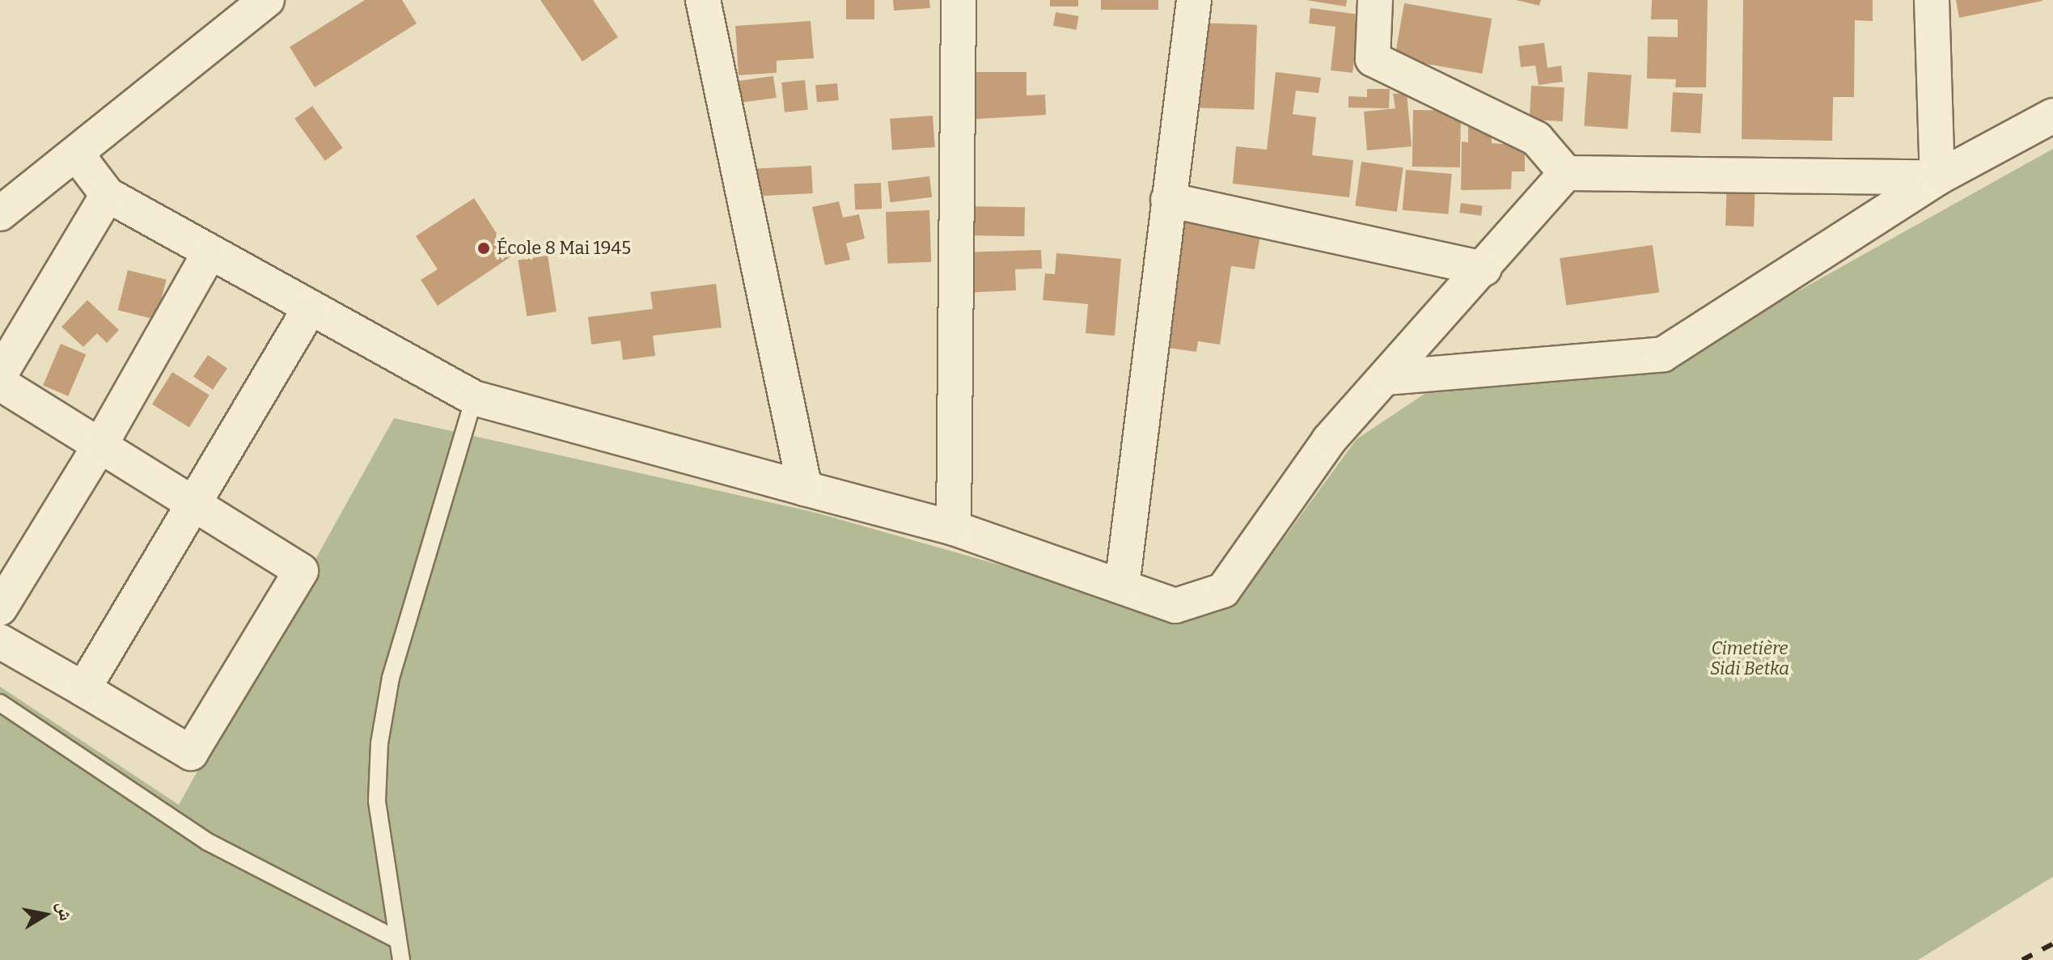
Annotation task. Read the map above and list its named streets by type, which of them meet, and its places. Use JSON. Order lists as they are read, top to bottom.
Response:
{
  "parks": ["Cimetière Sidi Betka"],
  "places": ["École 8 Mai 1945"],
  "north": "right"
}
